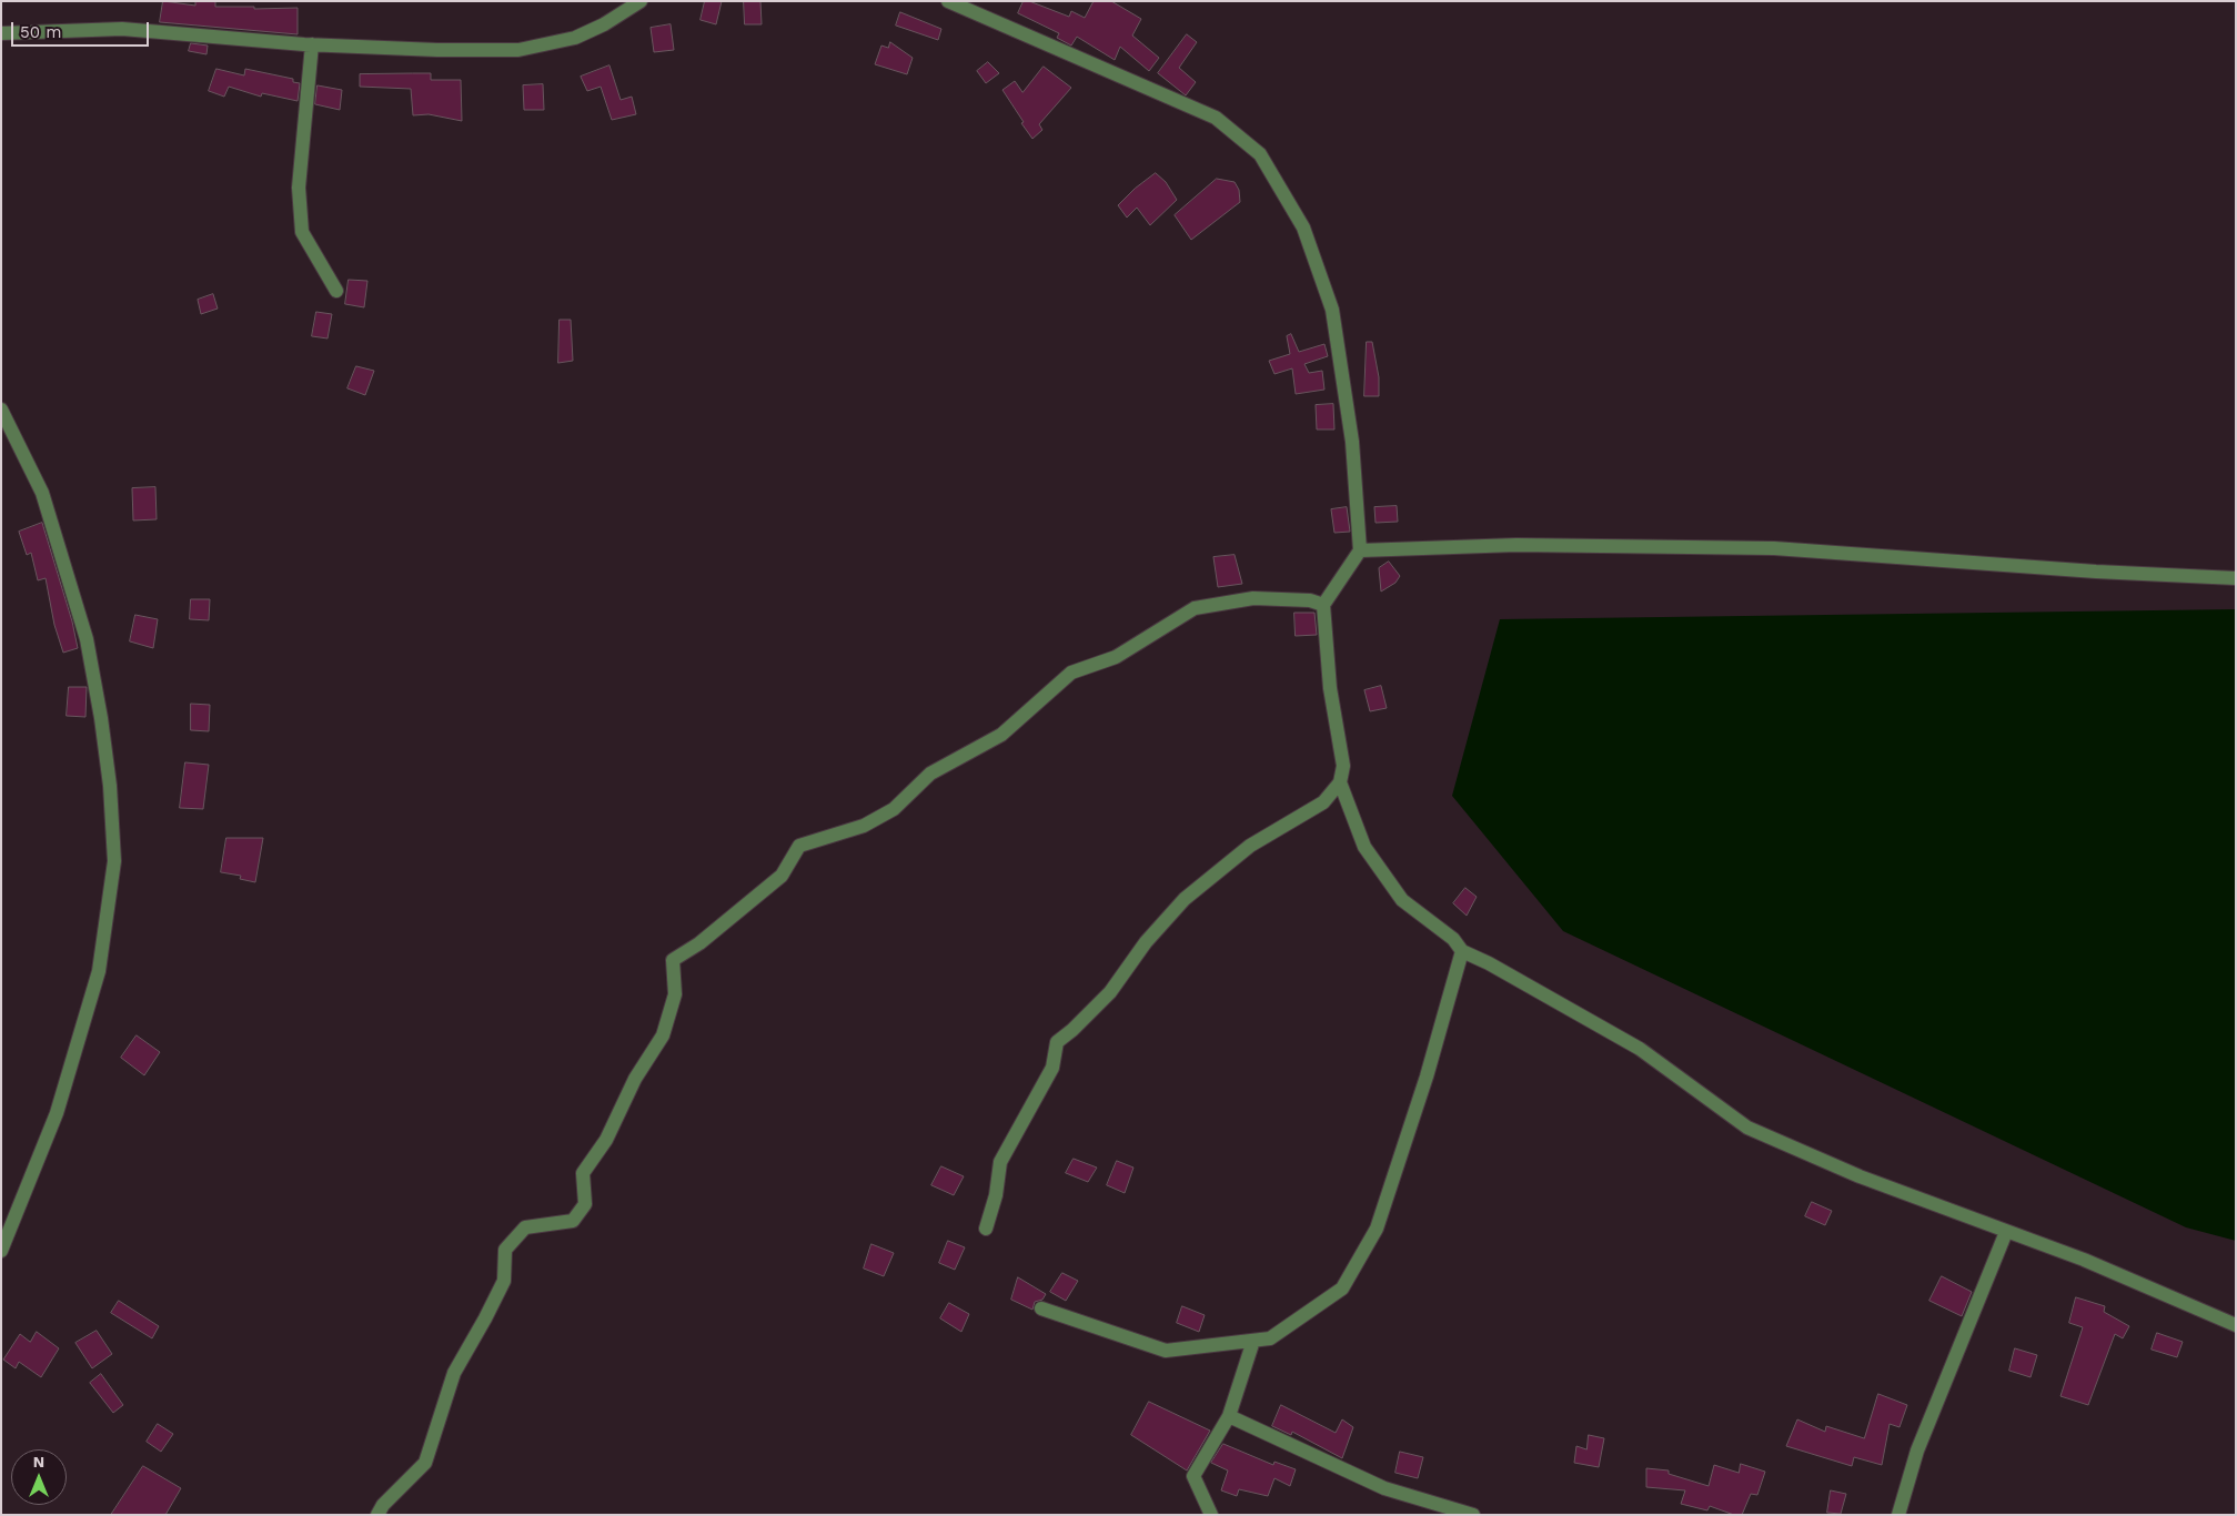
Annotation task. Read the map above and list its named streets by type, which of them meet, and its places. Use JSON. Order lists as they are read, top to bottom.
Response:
{
  "scale_bar": "50 m",
  "north": "top"
}
